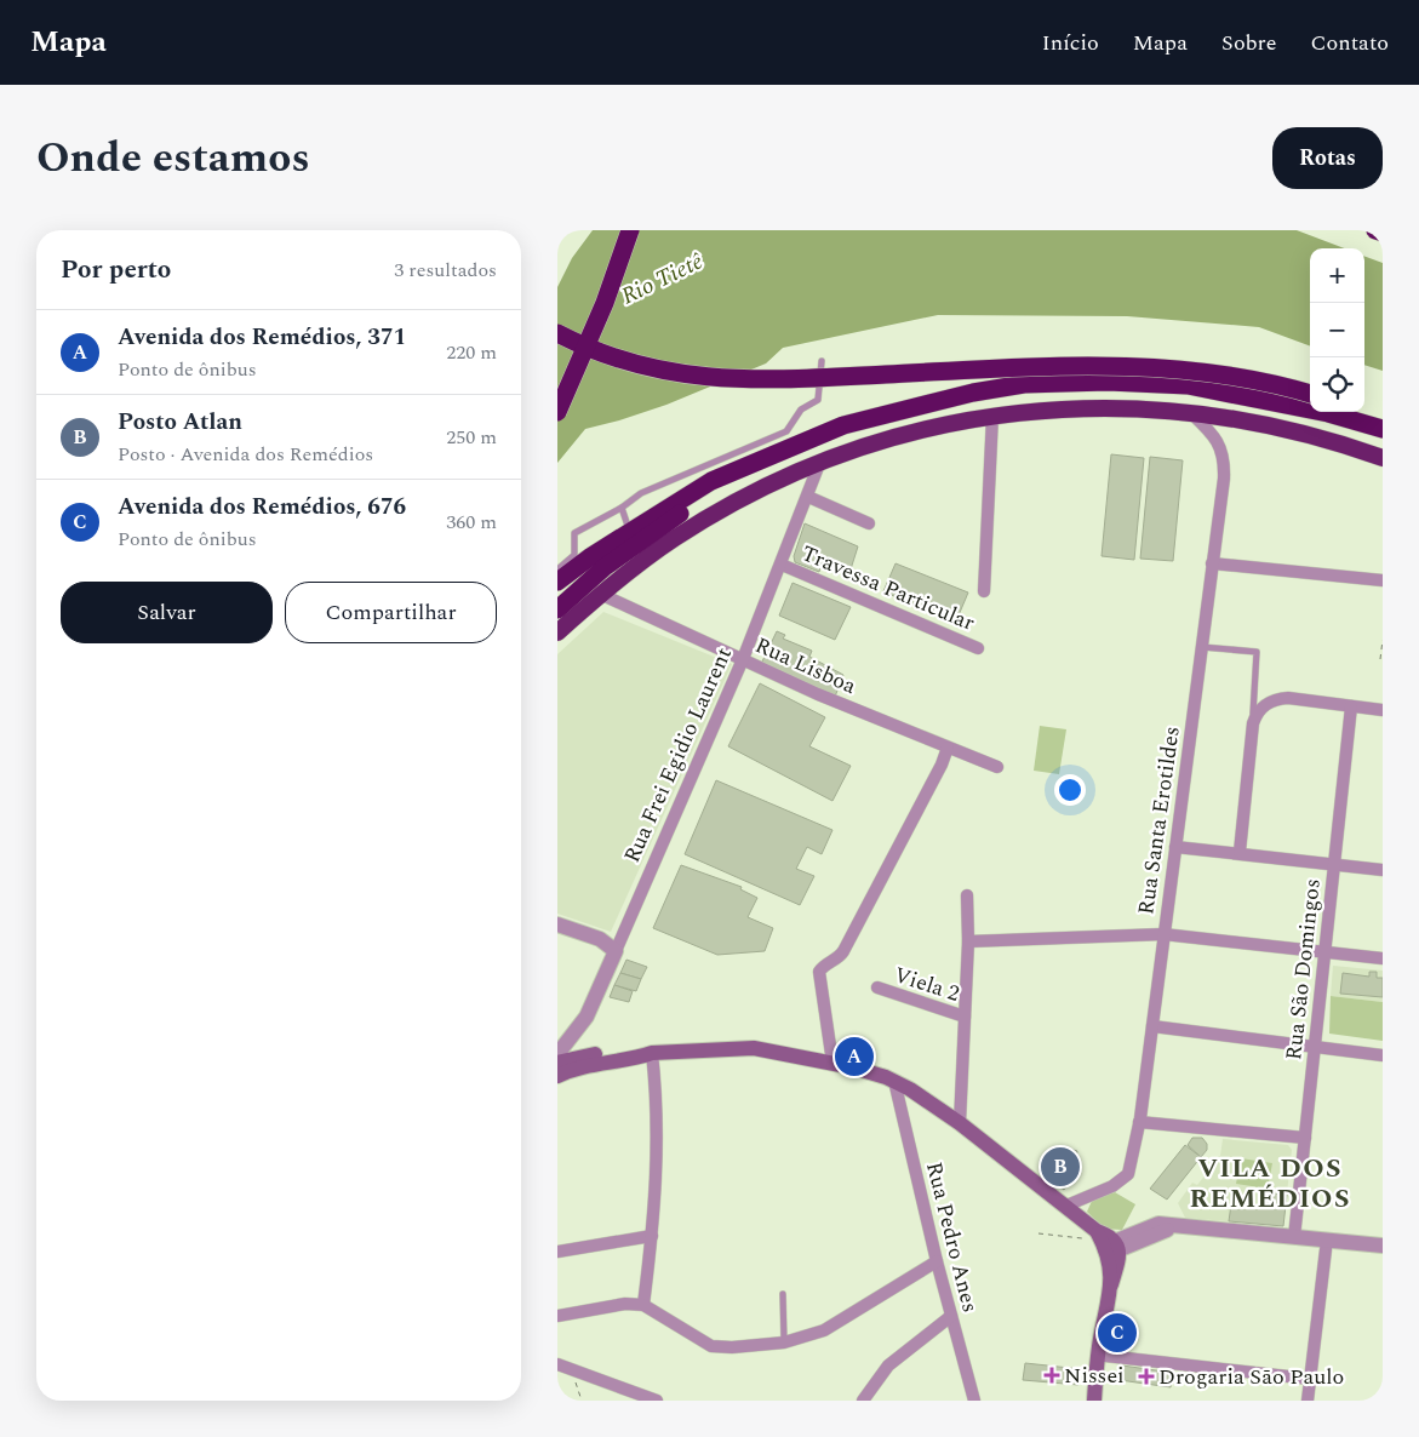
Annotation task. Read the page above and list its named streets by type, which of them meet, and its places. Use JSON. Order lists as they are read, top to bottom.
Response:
{
  "streets": {
    "street": [
      "Travessa Particular",
      "Rua Lisboa",
      "Rua Frei Egidio Laurent",
      "Rua Santa Erotildes",
      "Rua São Domingos",
      "Viela 2",
      "Rua Pedro Anes"
    ]
  },
  "crossings": [
    ["Travessa Particular", "Rua Frei Egidio Laurent"],
    ["Rua Lisboa", "Rua Frei Egidio Laurent"]
  ],
  "districts": ["VILA DOS REMÉDIOS"],
  "water": ["Rio Tietê"],
  "places": {
    "health": ["Nissei", "Drogaria São Paulo"]
  },
  "page": {
    "header": "Mapa",
    "nav": [
      "Início",
      "Mapa",
      "Sobre",
      "Contato"
    ],
    "title": "Onde estamos",
    "buttons": [
      "Rotas",
      ["Salvar", "Compartilhar"]
    ],
    "heading": ["Por perto", "3 resultados"],
    "map_buttons": ["+", "−"],
    "list": [
      {
        "mark": "A",
        "name": "Avenida dos Remédios, 371",
        "note": "Ponto de ônibus",
        "value": "220 m"
      },
      {
        "mark": "B",
        "name": "Posto Atlan",
        "note": "Posto · Avenida dos Remédios",
        "value": "250 m"
      },
      {
        "mark": "C",
        "name": "Avenida dos Remédios, 676",
        "note": "Ponto de ônibus",
        "value": "360 m"
      }
    ],
    "pins": ["A", "B", "C"]
  }
}
